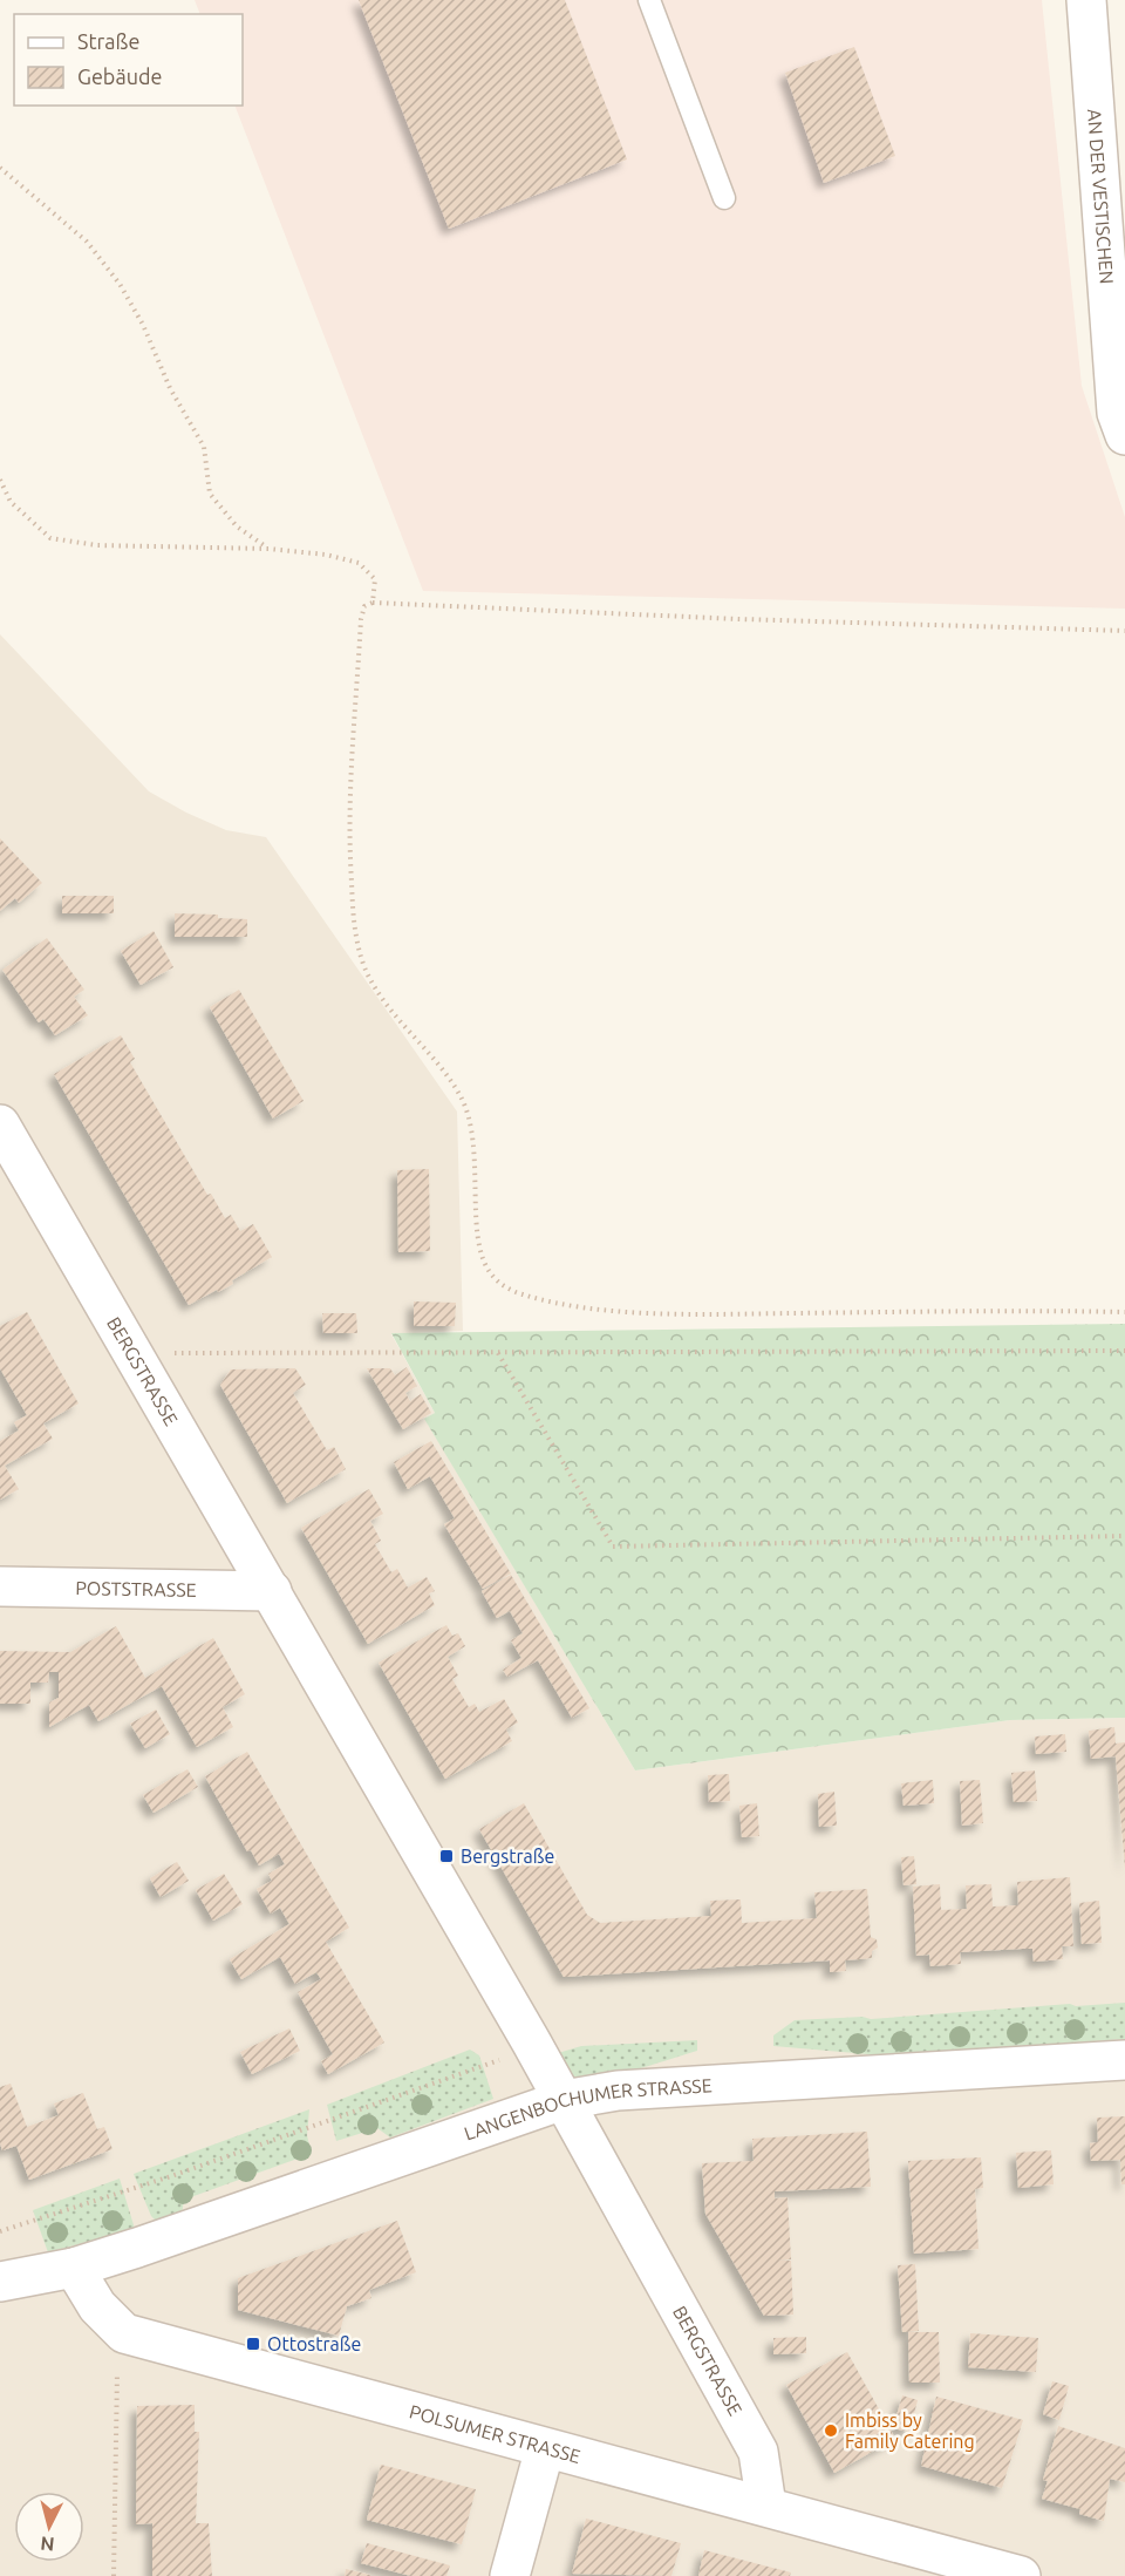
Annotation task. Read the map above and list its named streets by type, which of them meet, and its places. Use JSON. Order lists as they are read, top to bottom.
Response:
{
  "streets": {
    "street": [
      "AN DER VESTISCHEN",
      "BERGSTRASSE",
      "POSTSTRASSE",
      "LANGENBOCHUMER STRASSE",
      "POLSUMER STRASSE"
    ]
  },
  "crossings": [
    ["BERGSTRASSE", "POSTSTRASSE"],
    ["BERGSTRASSE", "LANGENBOCHUMER STRASSE"],
    ["BERGSTRASSE", "POLSUMER STRASSE"],
    ["LANGENBOCHUMER STRASSE", "POLSUMER STRASSE"]
  ],
  "places": {
    "transit": ["Bergstraße", "Ottostraße"],
    "other": ["Imbiss by Family Catering"]
  },
  "legend": ["Straße", "Gebäude"],
  "north": "bottom"
}
